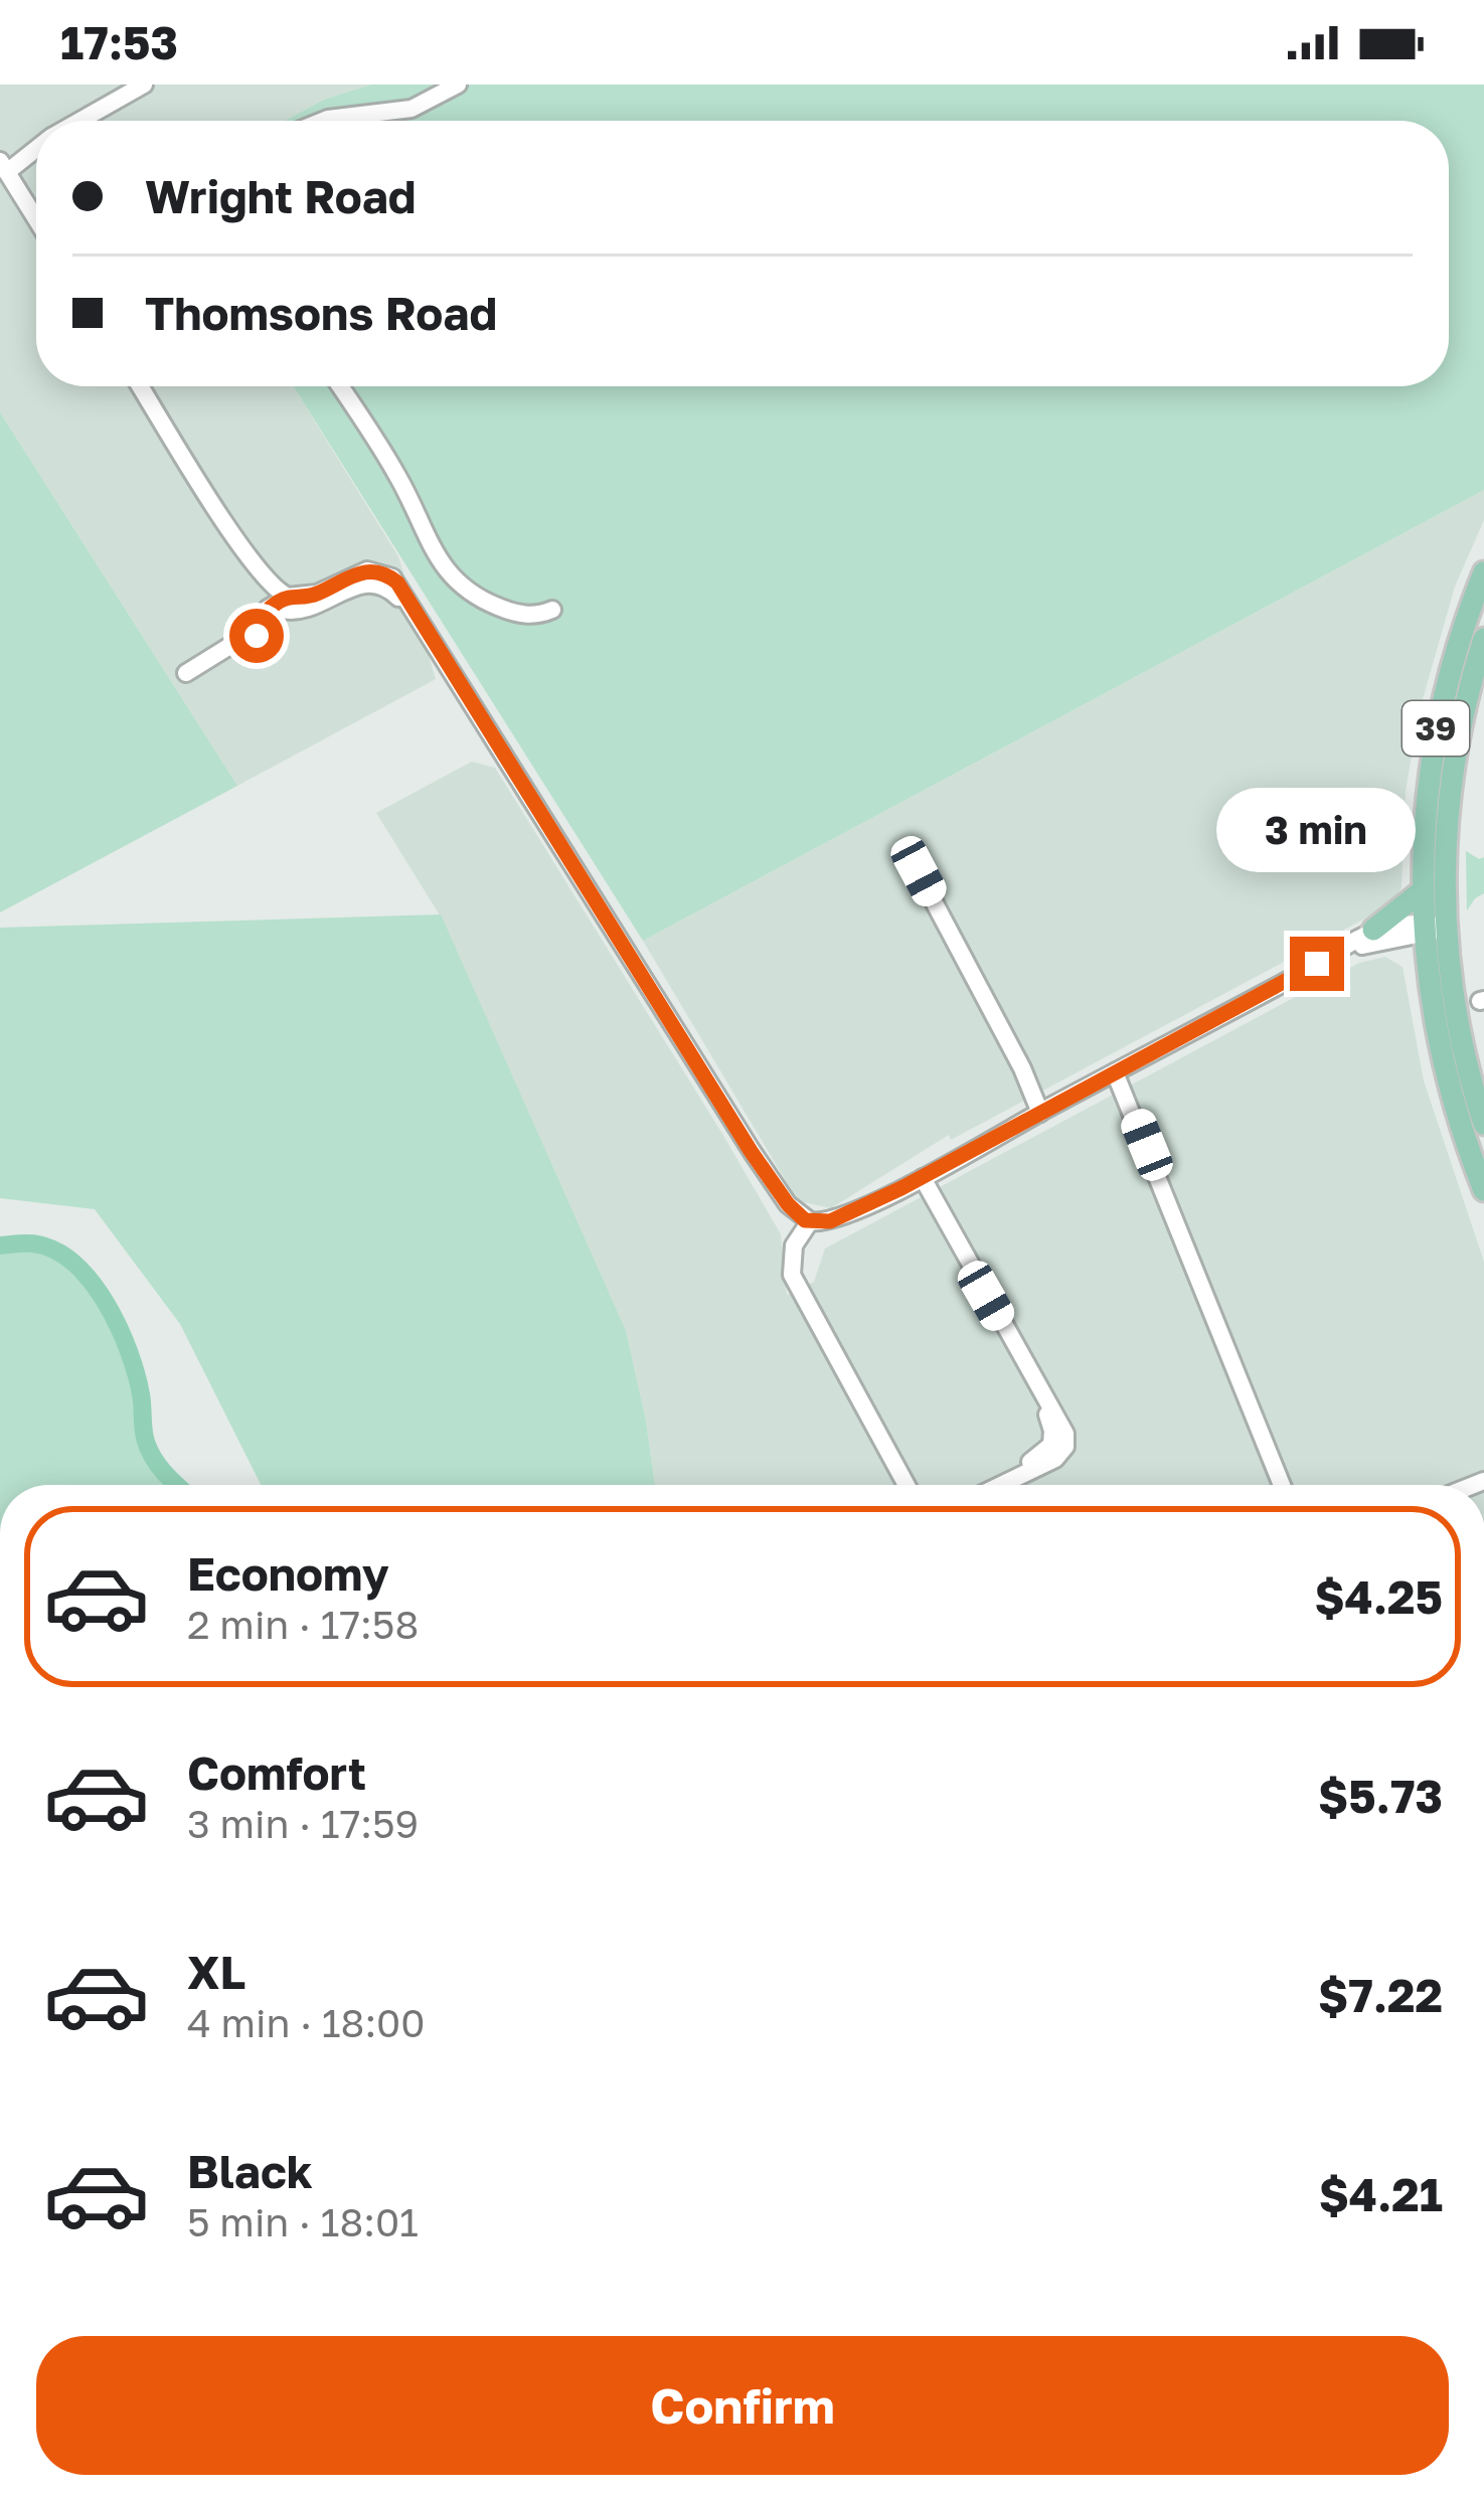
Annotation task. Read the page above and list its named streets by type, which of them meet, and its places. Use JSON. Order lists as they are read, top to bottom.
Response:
{
  "streets": {
    "main road": ["39"]
  },
  "page": {
    "status": "17:53",
    "banner": ["Wright Road", "Thomsons Road"],
    "bubble": "3 min",
    "list": [
      {
        "name": "Economy",
        "note": "2 min · 17:58",
        "value": "$4.25"
      },
      {
        "name": "Comfort",
        "note": "3 min · 17:59",
        "value": "$5.73"
      },
      {
        "name": "XL",
        "note": "4 min · 18:00",
        "value": "$7.22"
      },
      {
        "name": "Black",
        "note": "5 min · 18:01",
        "value": "$4.21"
      }
    ],
    "buttons": "Confirm"
  }
}
